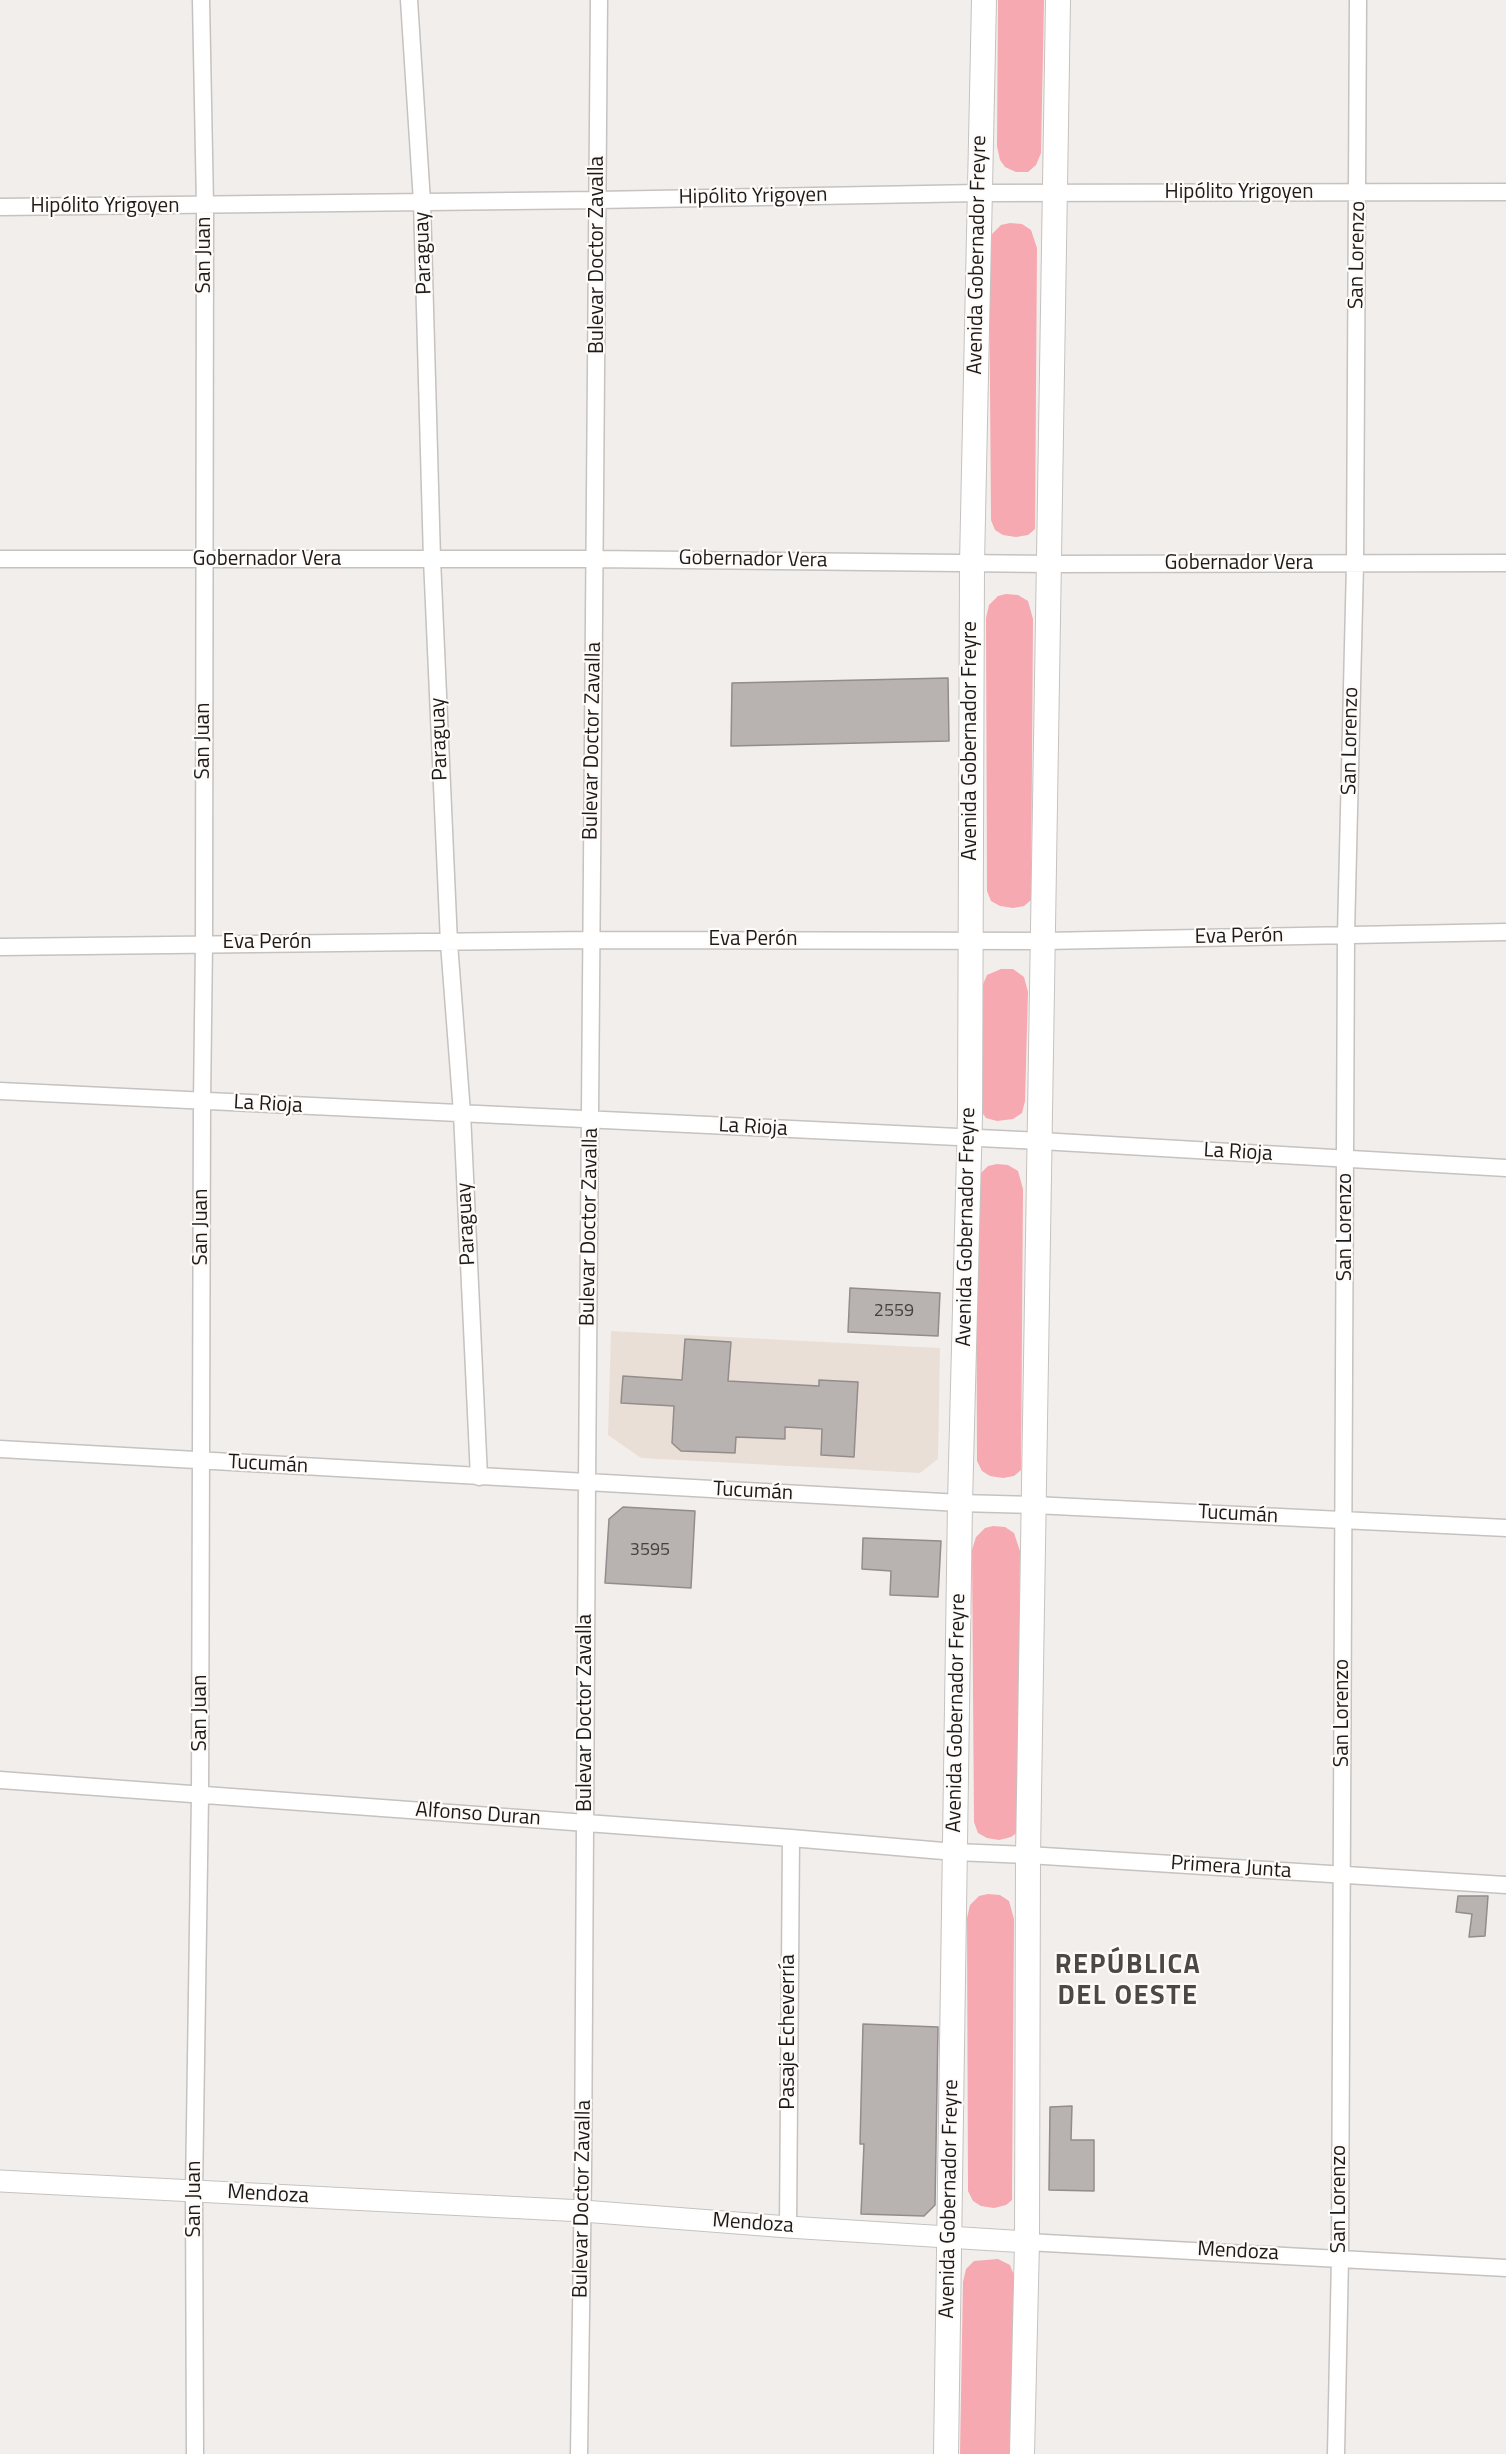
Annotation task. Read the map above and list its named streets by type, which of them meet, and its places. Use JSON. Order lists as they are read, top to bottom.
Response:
{
  "streets": {
    "main road": ["Avenida Gobernador Freyre"],
    "street": [
      "Hipólito Yrigoyen",
      "Paraguay",
      "San Juan",
      "Bulevar Doctor Zavalla",
      "San Lorenzo",
      "Gobernador Vera",
      "Eva Perón",
      "La Rioja",
      "Tucumán",
      "Alfonso Duran",
      "Primera Junta",
      "Pasaje Echeverría",
      "Mendoza"
    ]
  },
  "crossings": [
    ["Hipólito Yrigoyen", "Paraguay"],
    ["Hipólito Yrigoyen", "San Juan"],
    ["Hipólito Yrigoyen", "Bulevar Doctor Zavalla"],
    ["Hipólito Yrigoyen", "Avenida Gobernador Freyre"],
    ["Hipólito Yrigoyen", "San Lorenzo"],
    ["Paraguay", "Gobernador Vera"],
    ["Paraguay", "Eva Perón"],
    ["Paraguay", "La Rioja"],
    ["Paraguay", "Tucumán"],
    ["San Juan", "Gobernador Vera"],
    ["San Juan", "Eva Perón"],
    ["San Juan", "La Rioja"],
    ["San Juan", "Tucumán"],
    ["San Juan", "Alfonso Duran"],
    ["San Juan", "Mendoza"],
    ["Bulevar Doctor Zavalla", "Gobernador Vera"],
    ["Bulevar Doctor Zavalla", "Eva Perón"],
    ["Bulevar Doctor Zavalla", "La Rioja"],
    ["Bulevar Doctor Zavalla", "Tucumán"],
    ["Bulevar Doctor Zavalla", "Alfonso Duran"],
    ["Bulevar Doctor Zavalla", "Mendoza"],
    ["Avenida Gobernador Freyre", "Gobernador Vera"],
    ["Avenida Gobernador Freyre", "Eva Perón"],
    ["Avenida Gobernador Freyre", "La Rioja"],
    ["Avenida Gobernador Freyre", "Tucumán"],
    ["Avenida Gobernador Freyre", "Alfonso Duran"],
    ["Avenida Gobernador Freyre", "Primera Junta"],
    ["Avenida Gobernador Freyre", "Mendoza"],
    ["San Lorenzo", "Gobernador Vera"],
    ["San Lorenzo", "Eva Perón"],
    ["San Lorenzo", "La Rioja"],
    ["San Lorenzo", "Tucumán"],
    ["San Lorenzo", "Primera Junta"],
    ["San Lorenzo", "Mendoza"],
    ["Alfonso Duran", "Primera Junta"],
    ["Alfonso Duran", "Pasaje Echeverría"],
    ["Pasaje Echeverría", "Mendoza"]
  ],
  "districts": ["REPÚBLICA DEL OESTE"],
  "house_numbers": ["2559", "3595"]
}
